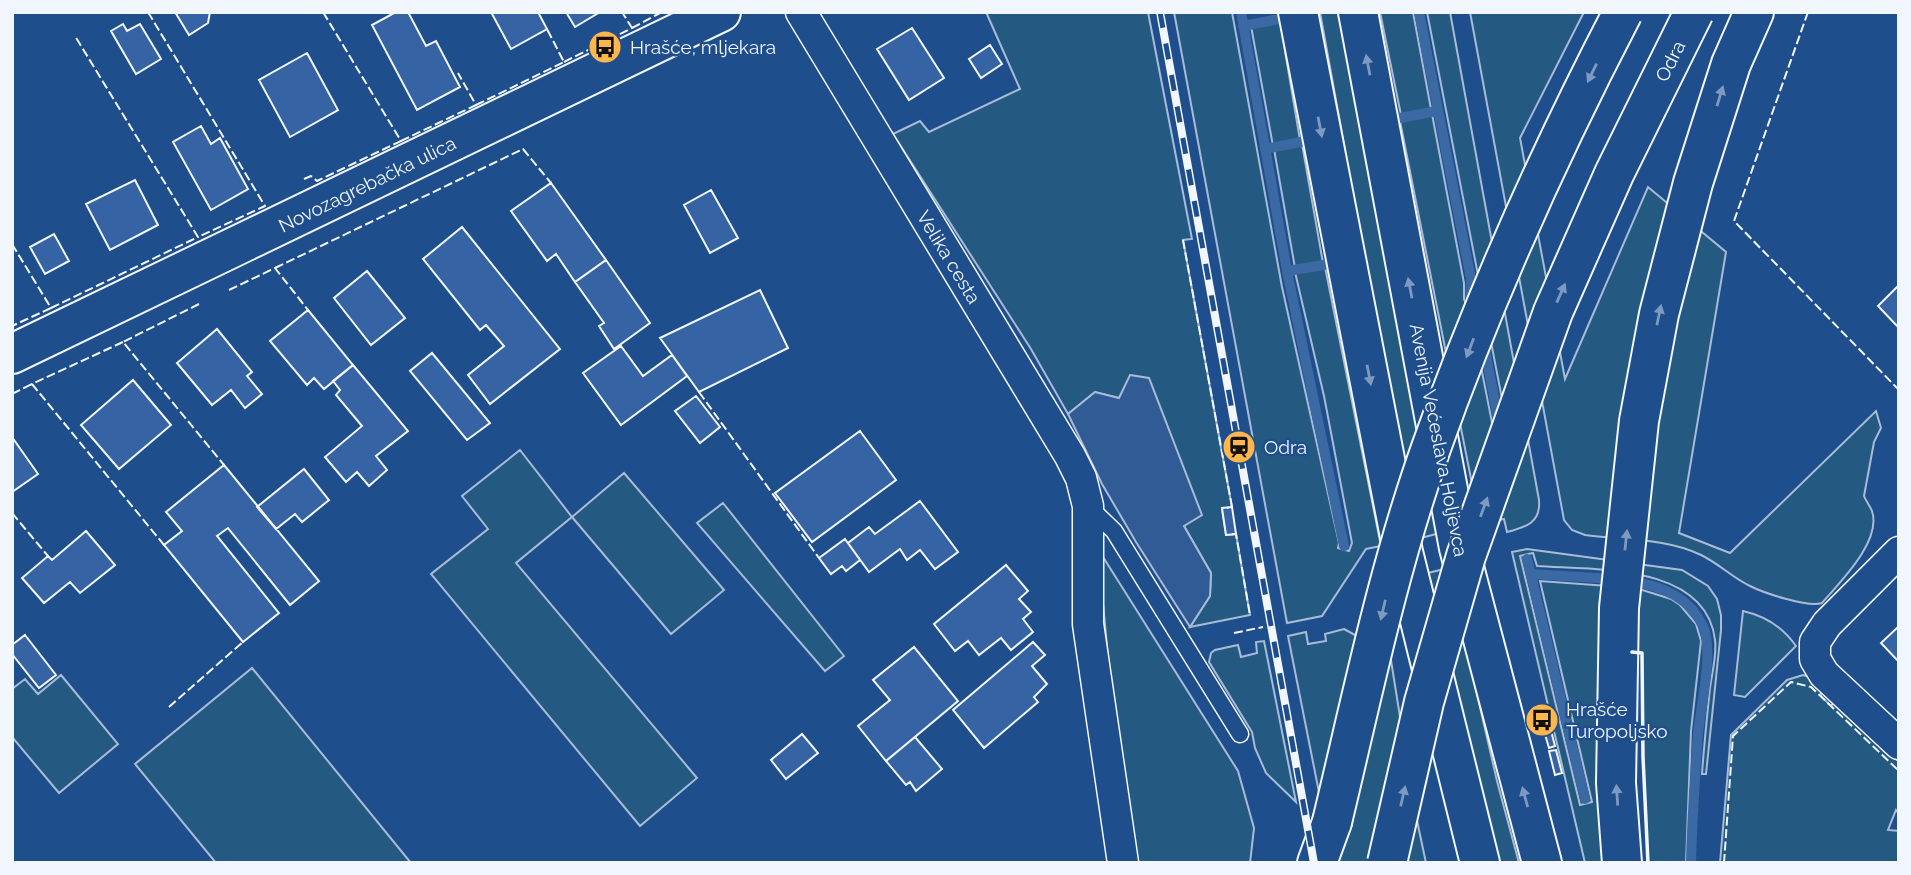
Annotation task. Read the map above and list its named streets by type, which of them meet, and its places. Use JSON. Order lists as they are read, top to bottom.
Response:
{
  "streets": {
    "main road": ["Odra", "Novozagrebačka ulica", "Avenija Većeslava Holjevca"],
    "street": ["Velika cesta"]
  },
  "places": {
    "bus stop": ["Hrašće, mljekara", "Hrašće Turopoljsko"],
    "station": ["Odra"]
  }
}
